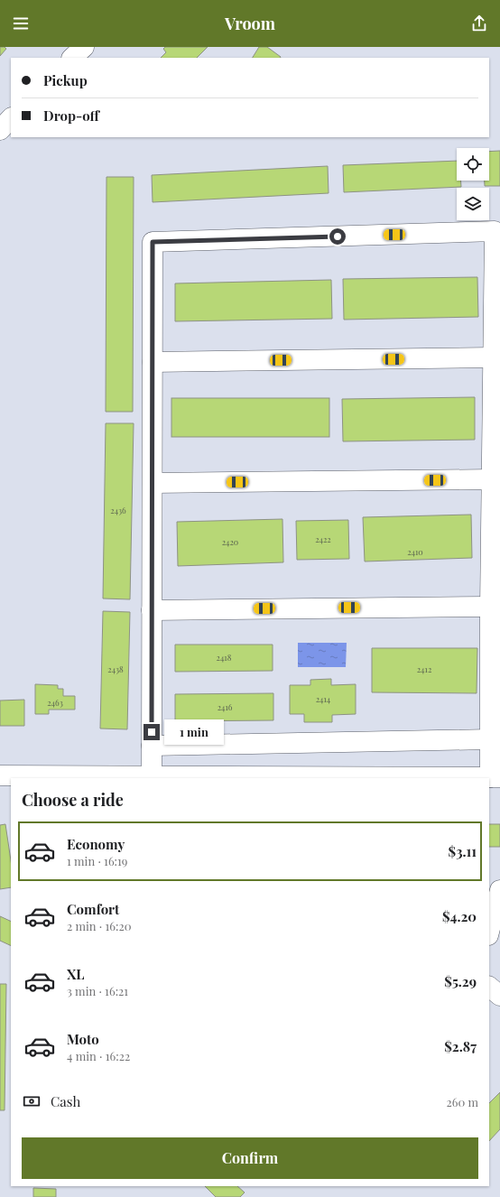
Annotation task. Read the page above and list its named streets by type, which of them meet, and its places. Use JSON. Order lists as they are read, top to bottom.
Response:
{
  "house_numbers": [
    "2436",
    "2422",
    "2420",
    "2410",
    "2418",
    "2438",
    "2412",
    "2414",
    "2463",
    "2416"
  ],
  "page": {
    "header": "Vroom",
    "banner": ["Pickup", "Drop-off"],
    "bubble": "1 min",
    "heading": "Choose a ride",
    "list": [
      {
        "name": "Economy",
        "note": "1 min · 16:19",
        "value": "$3.11"
      },
      {
        "name": "Comfort",
        "note": "2 min · 16:20",
        "value": "$4.20"
      },
      {
        "name": "XL",
        "note": "3 min · 16:21",
        "value": "$5.29"
      },
      {
        "name": "Moto",
        "note": "4 min · 16:22",
        "value": "$2.87"
      }
    ],
    "pay": ["Cash", "260 m"],
    "buttons": "Confirm"
  }
}
